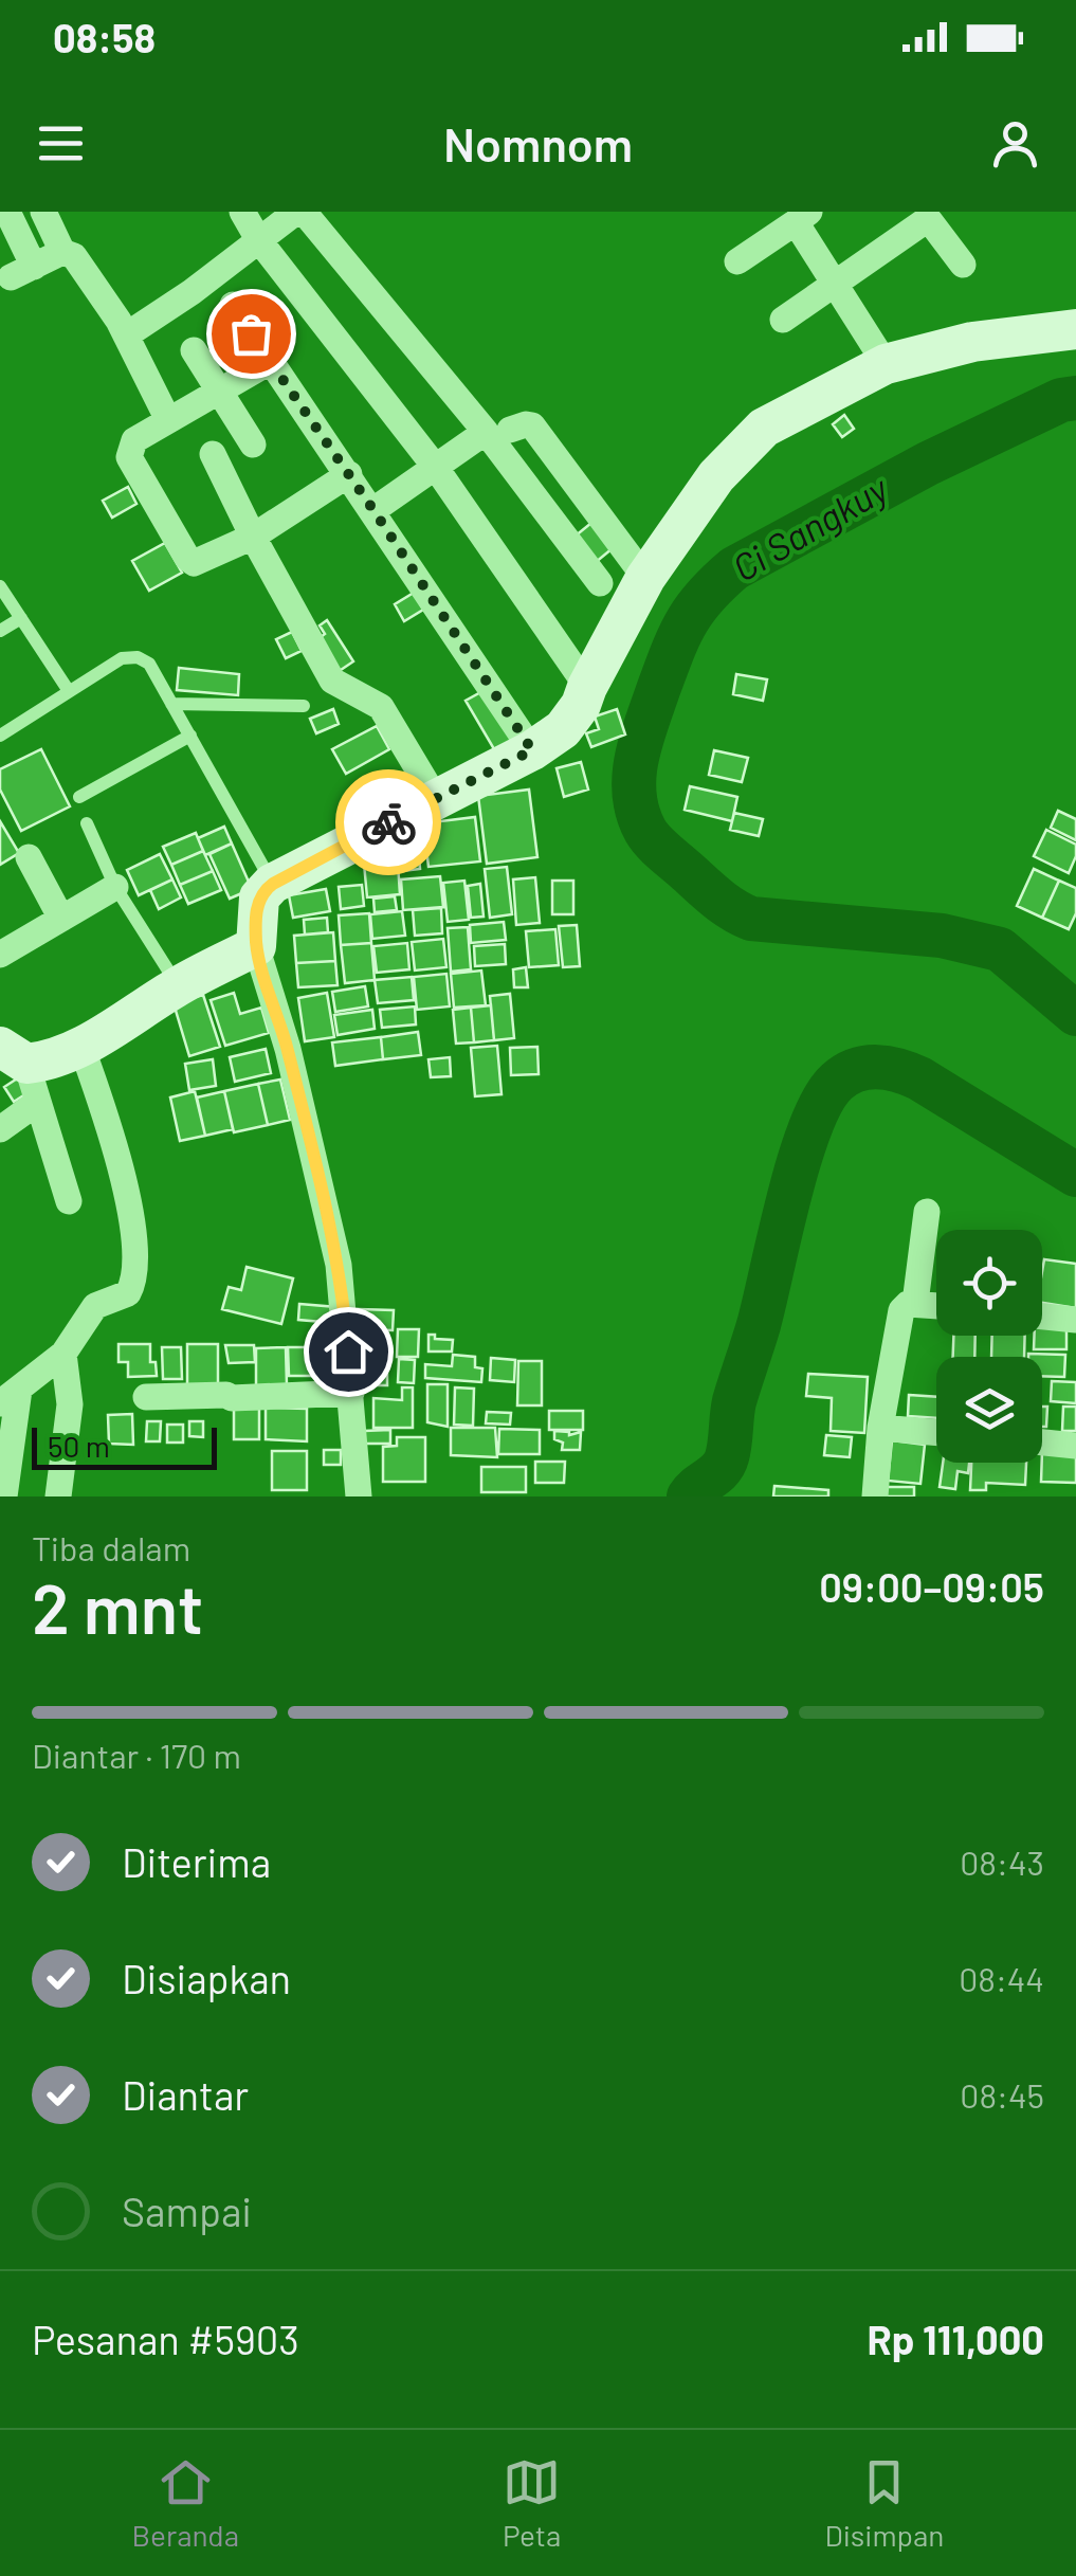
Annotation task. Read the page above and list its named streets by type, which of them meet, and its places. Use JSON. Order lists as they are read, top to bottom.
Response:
{
  "water": ["Ci Sangkuy"],
  "scale_bar": "50 m",
  "page": {
    "status": "08:58",
    "header": "Nomnom",
    "scale": "50 m",
    "heading": ["2 mnt", "Tiba dalam", "09:00–09:05"],
    "panel": ["Pesanan #5903", "Rp 111,000"],
    "bar": "Diantar · 170 m",
    "list": [
      ["Diterima", "08:43"],
      ["Disiapkan", "08:44"],
      ["Diantar", "08:45"],
      "Sampai"
    ],
    "tabs": ["Beranda", "Peta", "Disimpan"]
  }
}
